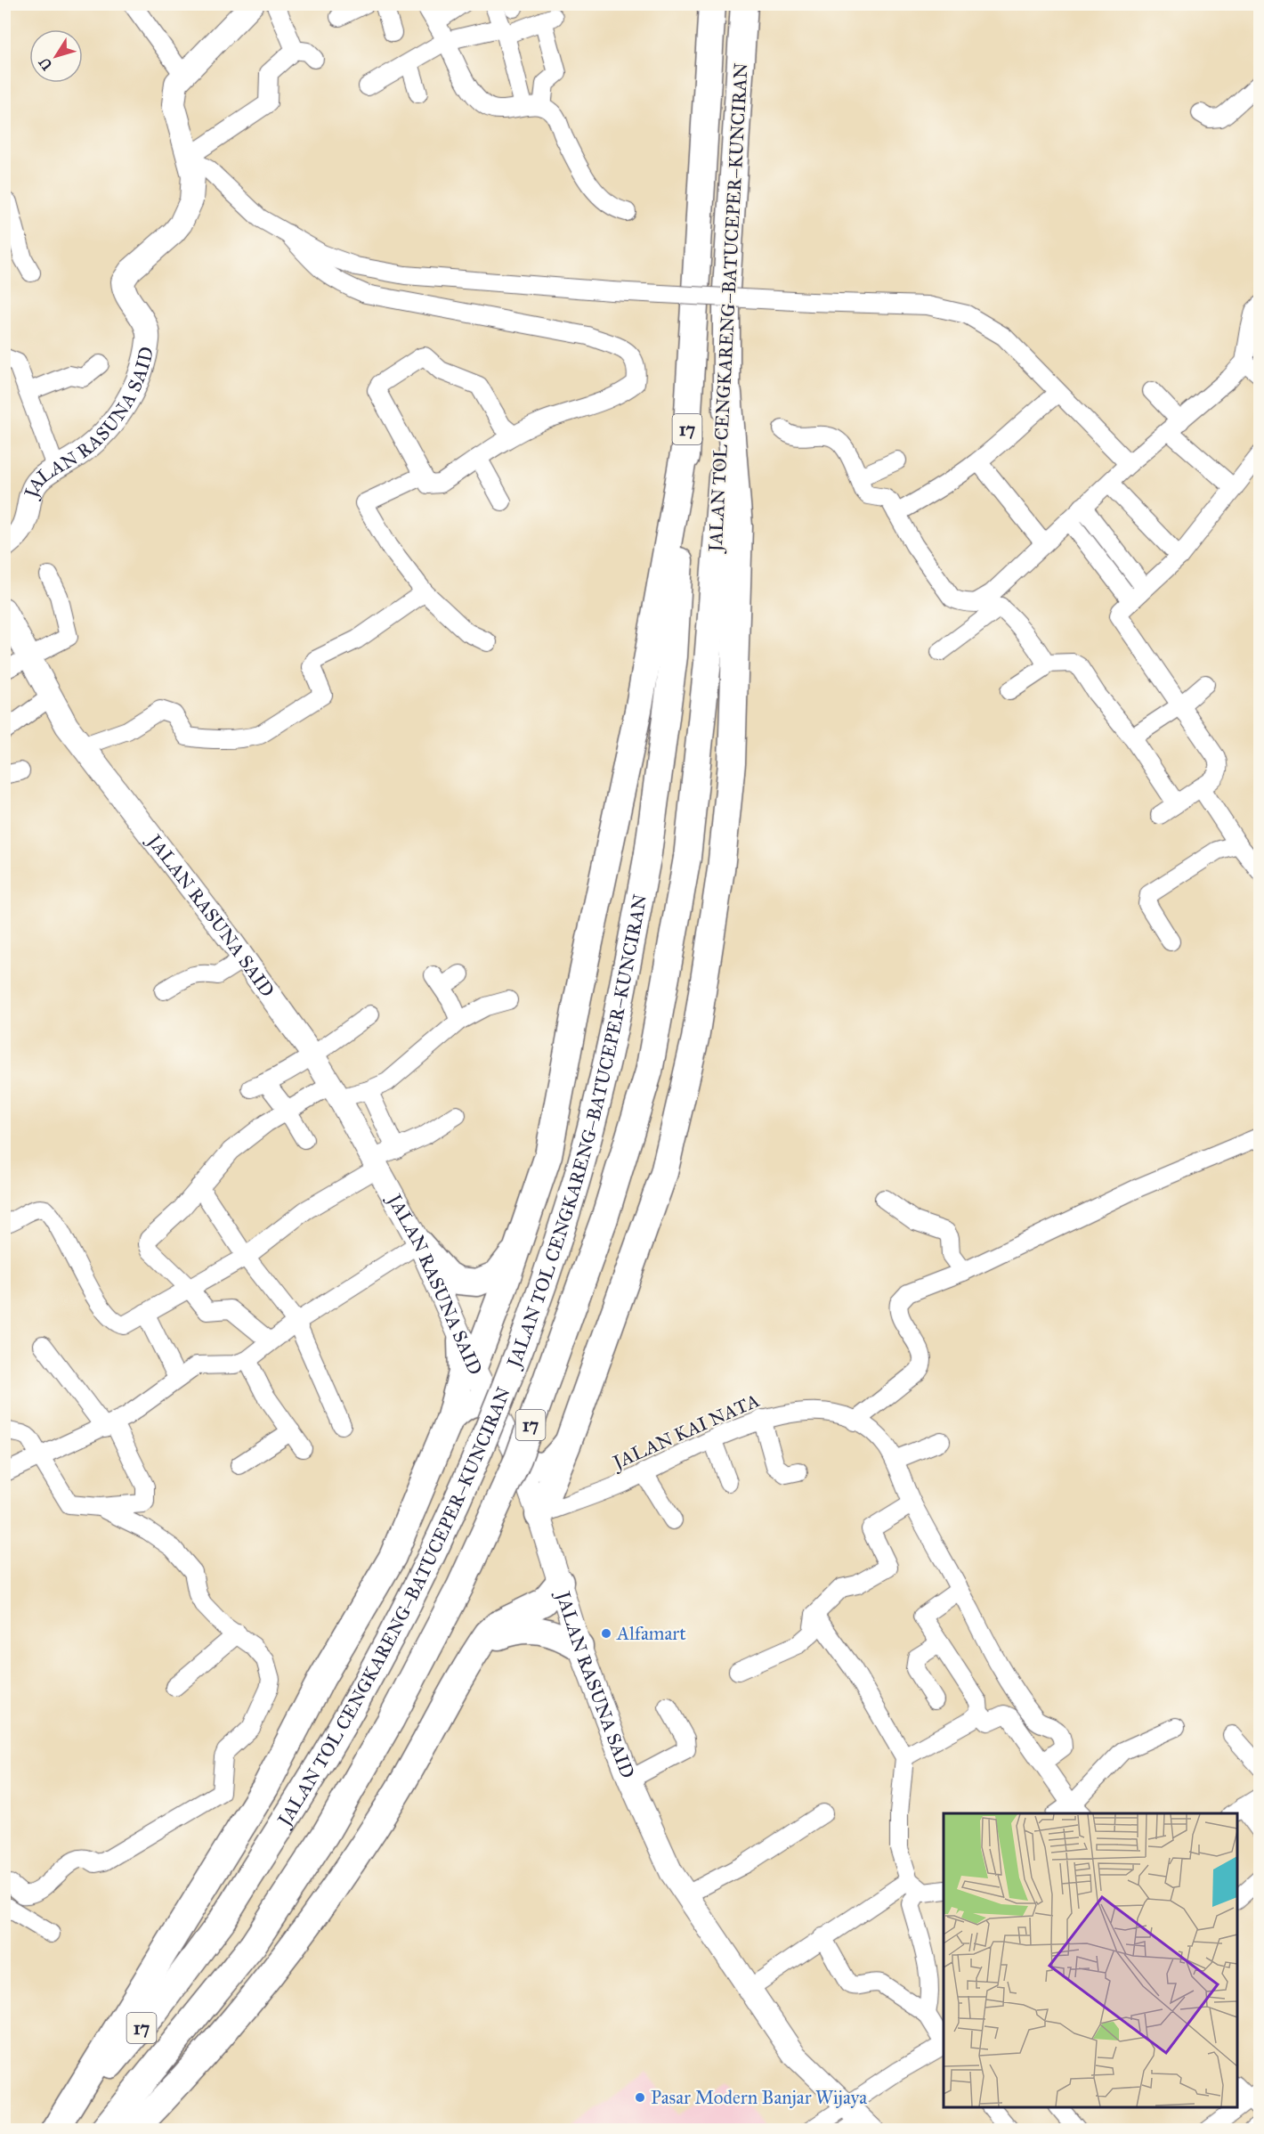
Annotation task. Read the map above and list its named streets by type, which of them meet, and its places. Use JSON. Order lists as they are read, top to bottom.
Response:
{
  "streets": {
    "highway": ["JALAN TOL CENGKARENG–BATUCEPER–KUNCIRAN", "17"],
    "main road": ["JALAN RASUNA SAID"],
    "street": ["JALAN KAI NATA"]
  },
  "crossings": [
    ["JALAN RASUNA SAID", "JALAN KAI NATA"]
  ],
  "places": ["Alfamart", "Pasar Modern Banjar Wijaya"],
  "north": "bottom left"
}
